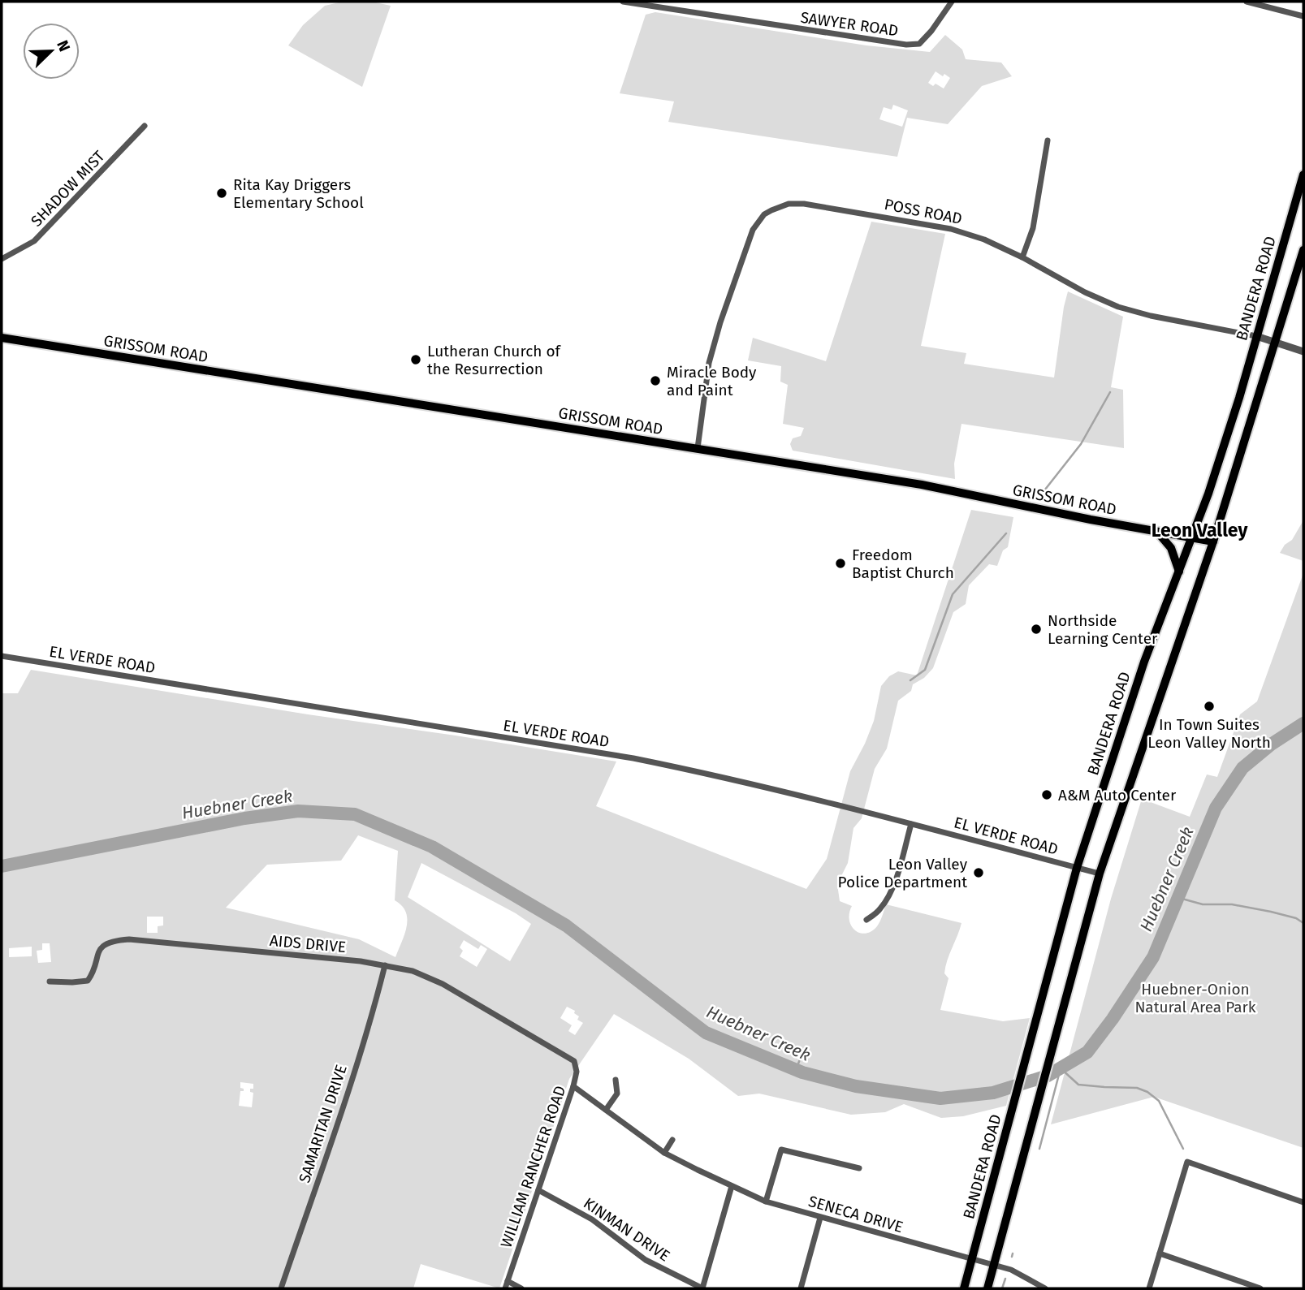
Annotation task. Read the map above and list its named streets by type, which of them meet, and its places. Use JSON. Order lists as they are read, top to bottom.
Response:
{
  "streets": {
    "main road": ["BANDERA ROAD", "GRISSOM ROAD"],
    "street": [
      "SAWYER ROAD",
      "SHADOW MIST",
      "POSS ROAD",
      "EL VERDE ROAD",
      "AIDS DRIVE",
      "SAMARITAN DRIVE",
      "WILLIAM RANCHER ROAD",
      "SENECA DRIVE",
      "KINMAN DRIVE"
    ]
  },
  "crossings": [
    ["POSS ROAD", "BANDERA ROAD"],
    ["POSS ROAD", "GRISSOM ROAD"],
    ["BANDERA ROAD", "GRISSOM ROAD"],
    ["BANDERA ROAD", "EL VERDE ROAD"],
    ["BANDERA ROAD", "SENECA DRIVE"],
    ["AIDS DRIVE", "SAMARITAN DRIVE"],
    ["AIDS DRIVE", "WILLIAM RANCHER ROAD"],
    ["WILLIAM RANCHER ROAD", "SENECA DRIVE"],
    ["WILLIAM RANCHER ROAD", "KINMAN DRIVE"]
  ],
  "districts": ["Leon Valley"],
  "water": ["Huebner Creek"],
  "parks": ["Huebner-Onion Natural Area Park"],
  "places": [
    "Rita Kay Driggers Elementary School",
    "Lutheran Church of the Resurrection",
    "Miracle Body and Paint",
    "Freedom Baptist Church",
    "Northside Learning Center",
    "In Town Suites Leon Valley North",
    "A&M Auto Center",
    "Leon Valley Police Department"
  ],
  "north": "top right"
}
